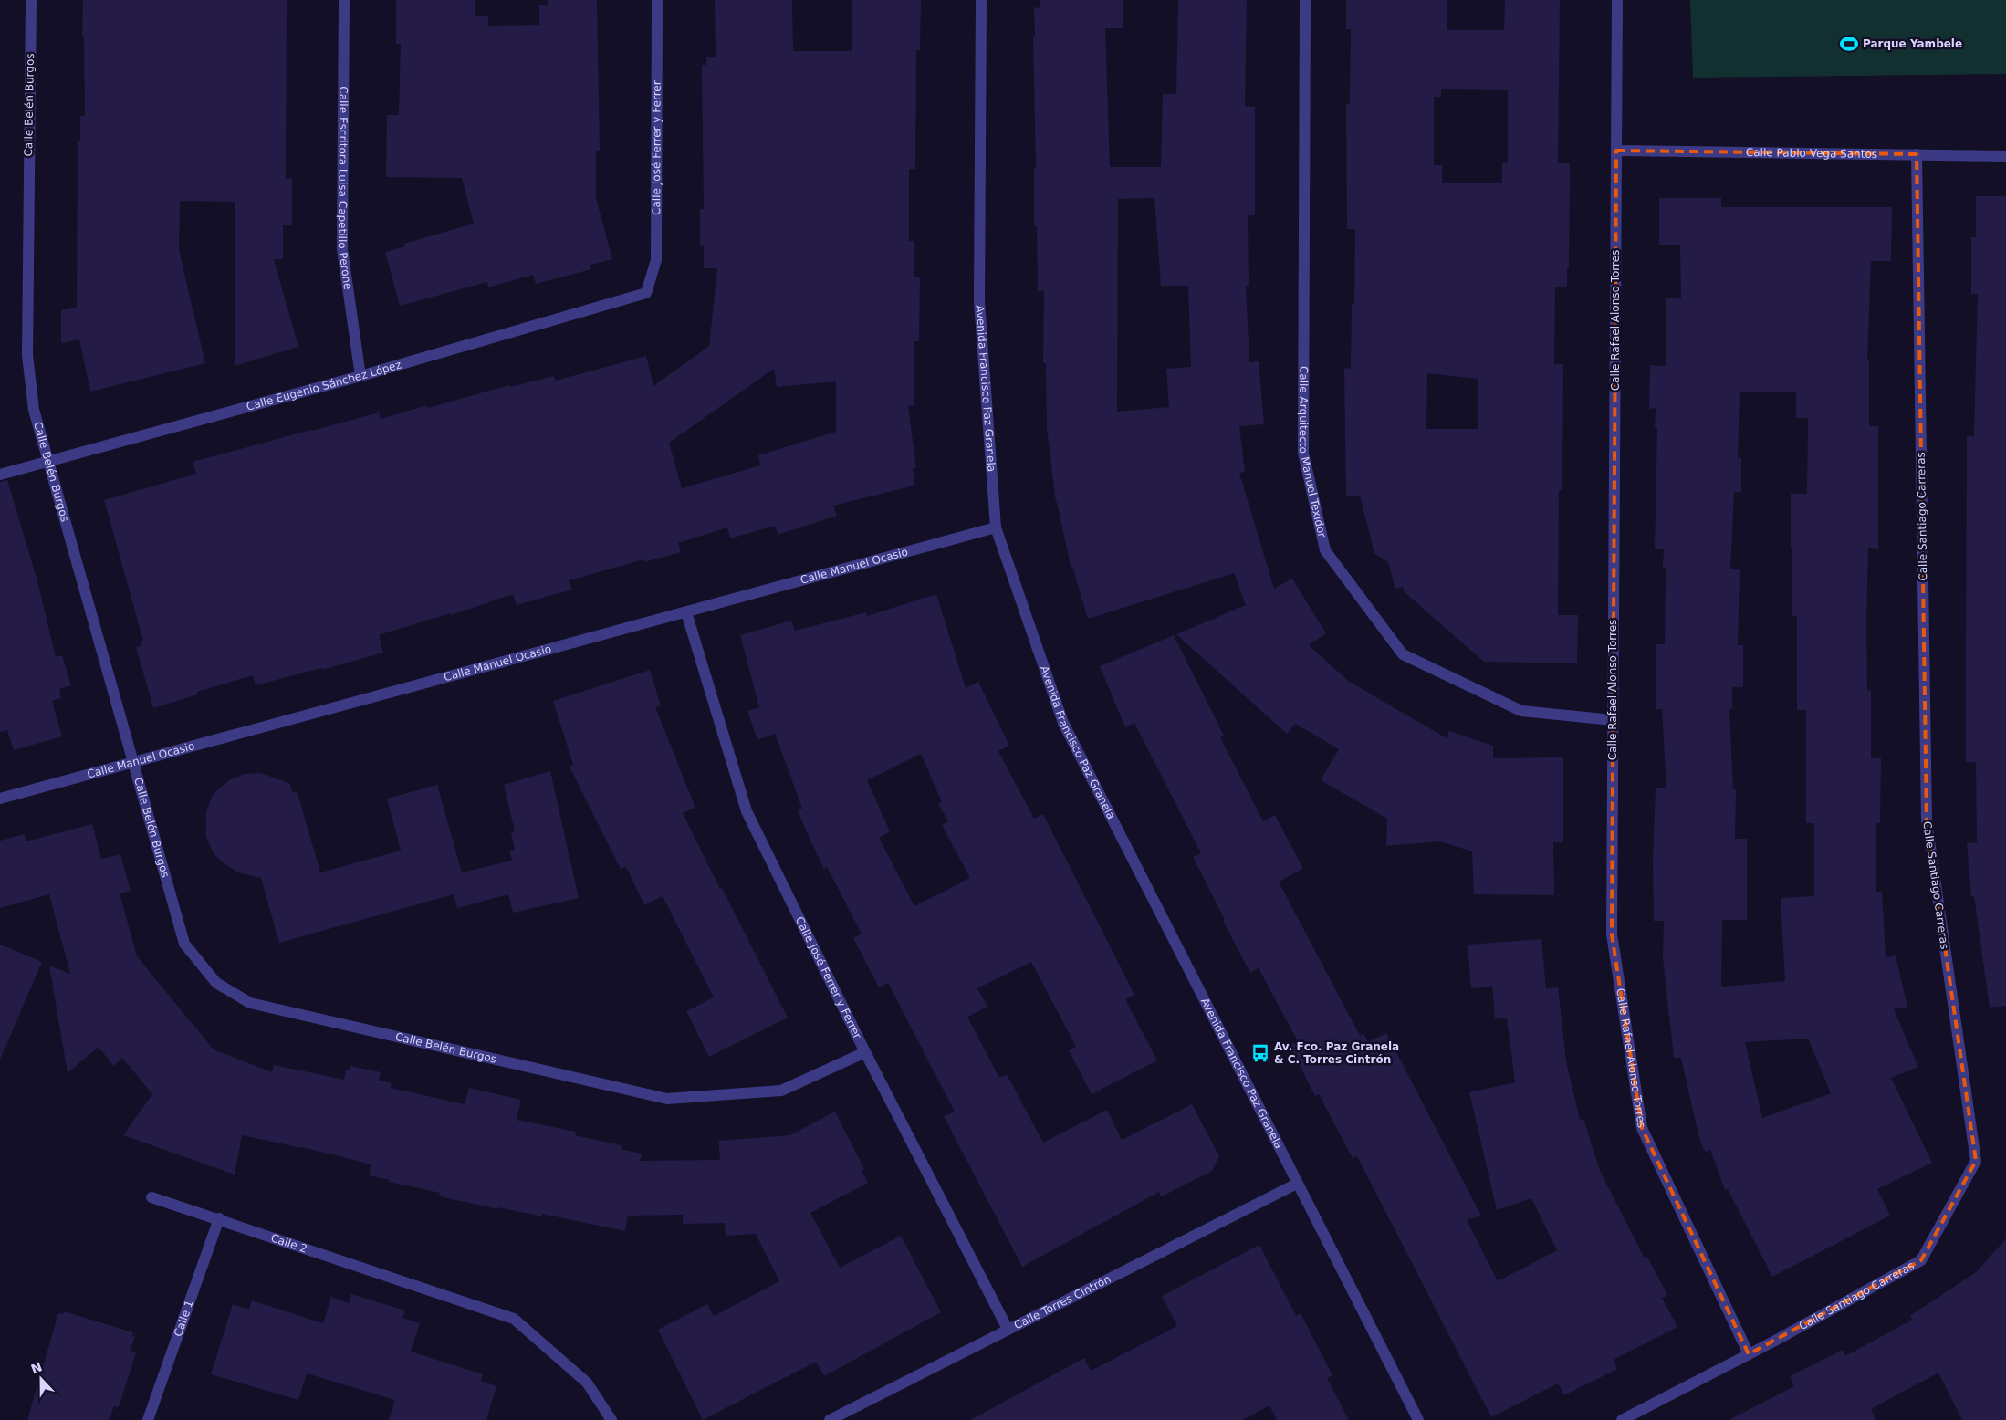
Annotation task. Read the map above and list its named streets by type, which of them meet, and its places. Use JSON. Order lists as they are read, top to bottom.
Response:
{
  "streets": {
    "street": [
      "Calle Belén Burgos",
      "Calle José Ferrer y Ferrer",
      "Calle Pablo Vega Santos",
      "Calle Escritora Luisa Capetillo Perone",
      "Calle Rafael Alonso Torres",
      "Calle Eugenio Sánchez López",
      "Avenida Francisco Paz Granela",
      "Calle Arquitecto Manuel Texidor",
      "Calle Santiago Carreras",
      "Calle Manuel Ocasio",
      "Calle 2",
      "Calle Torres Cintrón",
      "Calle 1"
    ]
  },
  "crossings": [
    ["Calle Belén Burgos", "Calle José Ferrer y Ferrer"],
    ["Calle Belén Burgos", "Calle Eugenio Sánchez López"],
    ["Calle Belén Burgos", "Calle Manuel Ocasio"],
    ["Calle José Ferrer y Ferrer", "Calle Eugenio Sánchez López"],
    ["Calle José Ferrer y Ferrer", "Calle Manuel Ocasio"],
    ["Calle José Ferrer y Ferrer", "Calle Torres Cintrón"],
    ["Calle Pablo Vega Santos", "Calle Rafael Alonso Torres"],
    ["Calle Pablo Vega Santos", "Calle Santiago Carreras"],
    ["Calle Escritora Luisa Capetillo Perone", "Calle Eugenio Sánchez López"],
    ["Calle Rafael Alonso Torres", "Calle Arquitecto Manuel Texidor"],
    ["Calle Rafael Alonso Torres", "Calle Santiago Carreras"],
    ["Avenida Francisco Paz Granela", "Calle Manuel Ocasio"],
    ["Avenida Francisco Paz Granela", "Calle Torres Cintrón"],
    ["Calle 2", "Calle 1"]
  ],
  "places": {
    "sports": ["Parque Yambele"],
    "bus stop": ["Av. Fco. Paz Granela & C. Torres Cintrón"]
  },
  "north": "top"
}
